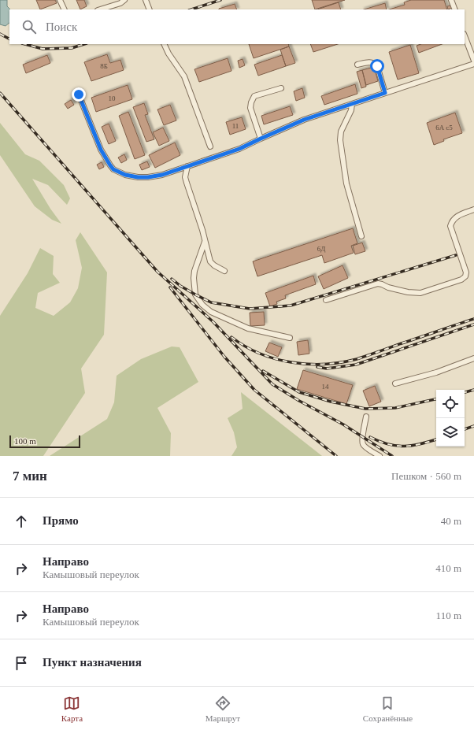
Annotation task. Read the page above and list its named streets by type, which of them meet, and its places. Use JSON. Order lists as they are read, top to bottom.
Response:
{
  "house_numbers": [
    "8Б",
    "10",
    "11",
    "6А с5",
    "6Д",
    "14"
  ],
  "scale_bar": "100 m",
  "page": {
    "search": "Поиск",
    "scale": "100 m",
    "heading": ["7 мин", "Пешком · 560 m"],
    "list": [
      ["Прямо", "40 m"],
      ["Направо", "Камышовый переулок", "410 m"],
      ["Направо", "Камышовый переулок", "110 m"],
      "Пункт назначения"
    ],
    "nav": ["Карта", "Маршрут", "Сохранённые"]
  }
}
